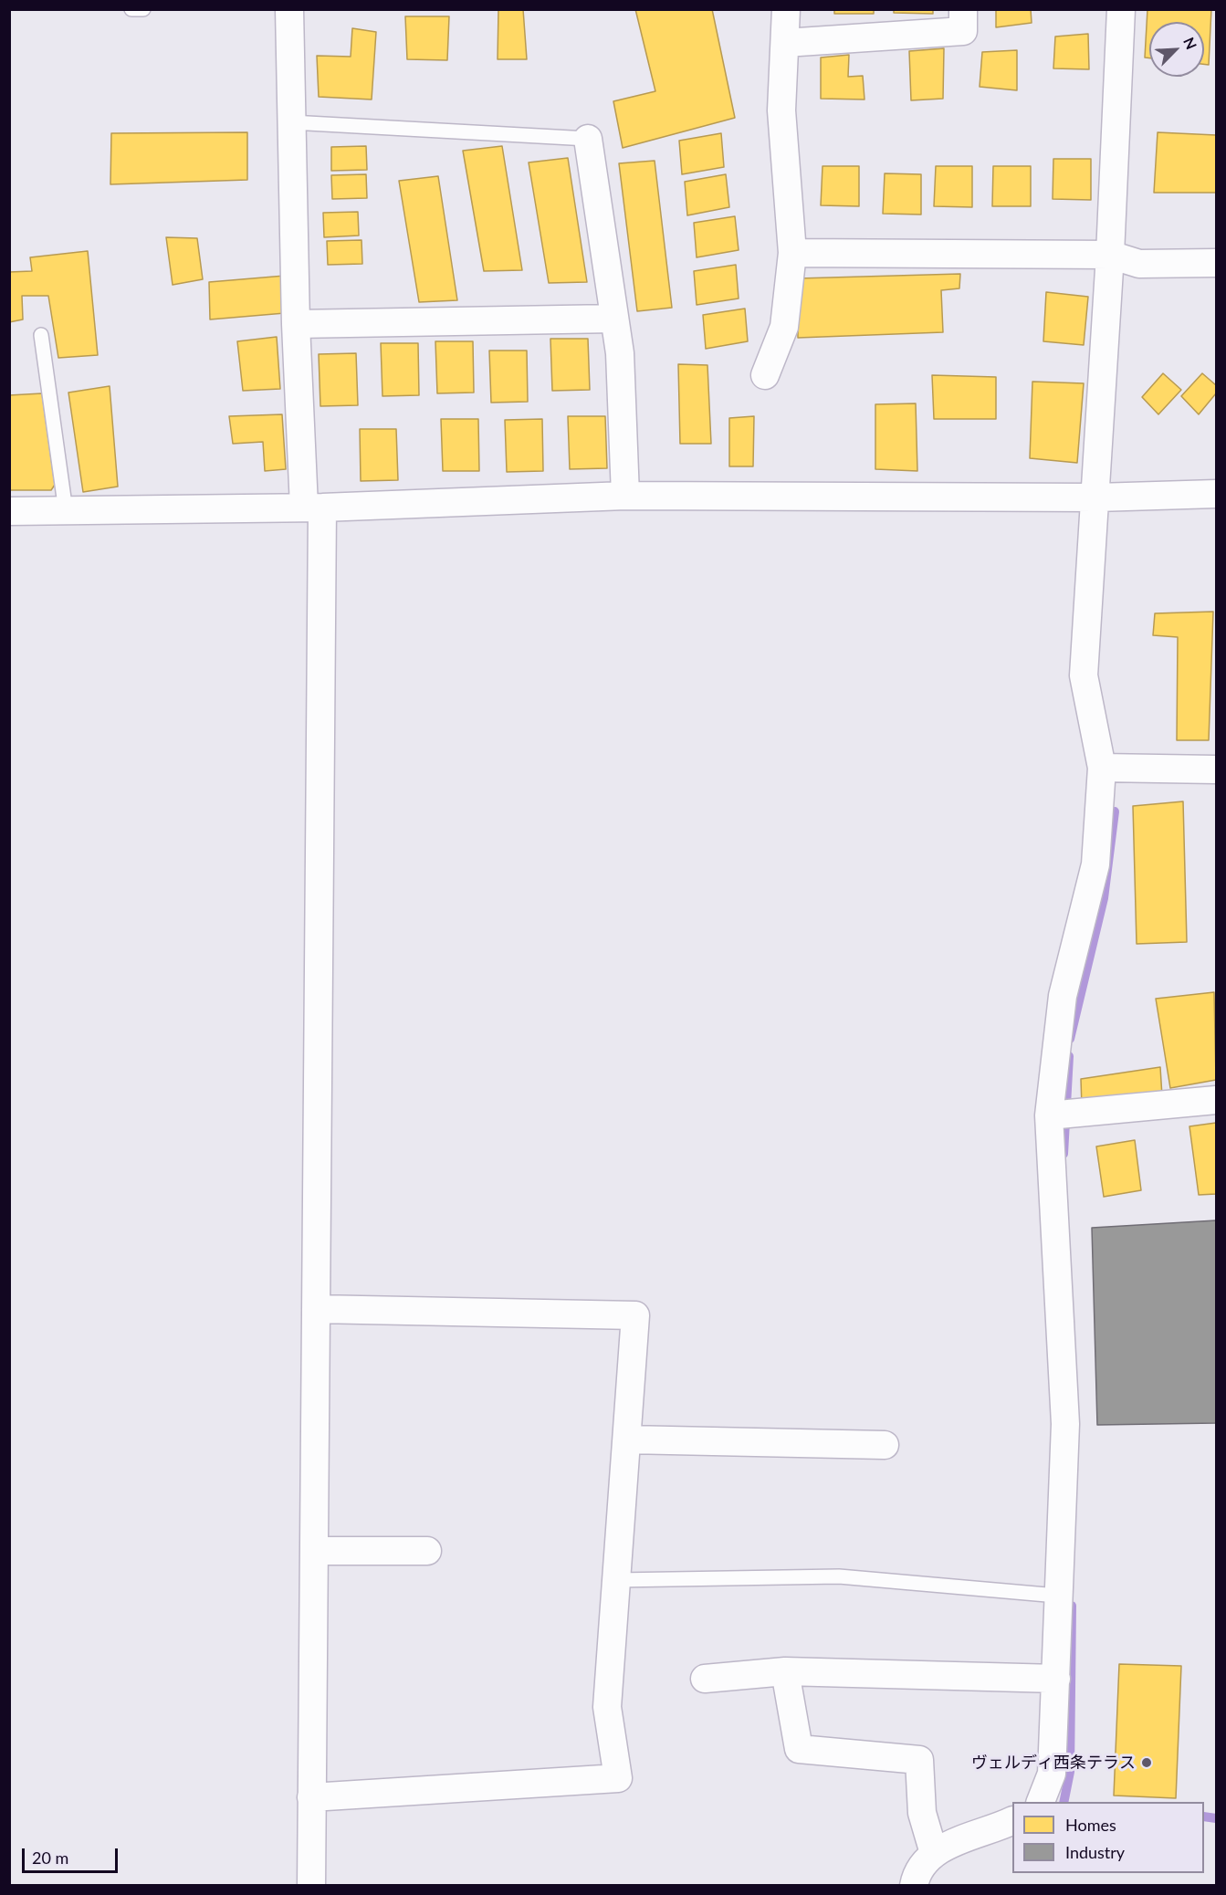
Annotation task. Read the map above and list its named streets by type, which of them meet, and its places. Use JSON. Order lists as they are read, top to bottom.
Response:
{
  "places": ["ヴェルディ西条テラス"],
  "legend": ["Homes", "Industry"],
  "scale_bar": "20 m",
  "north": "top right"
}
